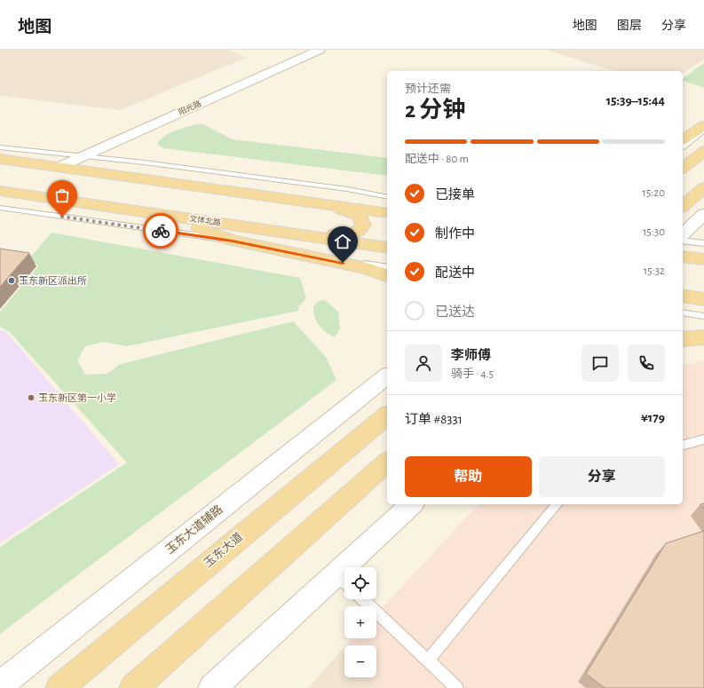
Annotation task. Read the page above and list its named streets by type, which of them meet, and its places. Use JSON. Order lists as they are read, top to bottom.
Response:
{
  "streets": {
    "main road": ["文体北路", "玉东大道"],
    "street": ["阳光路", "玉东大道辅路"]
  },
  "places": ["玉东新区派出所", "玉东新区第一小学"],
  "page": {
    "header": "地图",
    "nav": ["地图", "图层", "分享"],
    "heading": ["2 分钟", "预计还需", "15:39–15:44"],
    "panel": [
      "李师傅",
      "骑手 · 4.5",
      "订单 #8331",
      "¥179"
    ],
    "bar": "配送中 · 80 m",
    "list": [
      ["已接单", "15:20"],
      ["制作中", "15:30"],
      ["配送中", "15:32"],
      "已送达"
    ],
    "buttons": ["帮助", "分享"],
    "map_buttons": ["+", "−"]
  }
}
